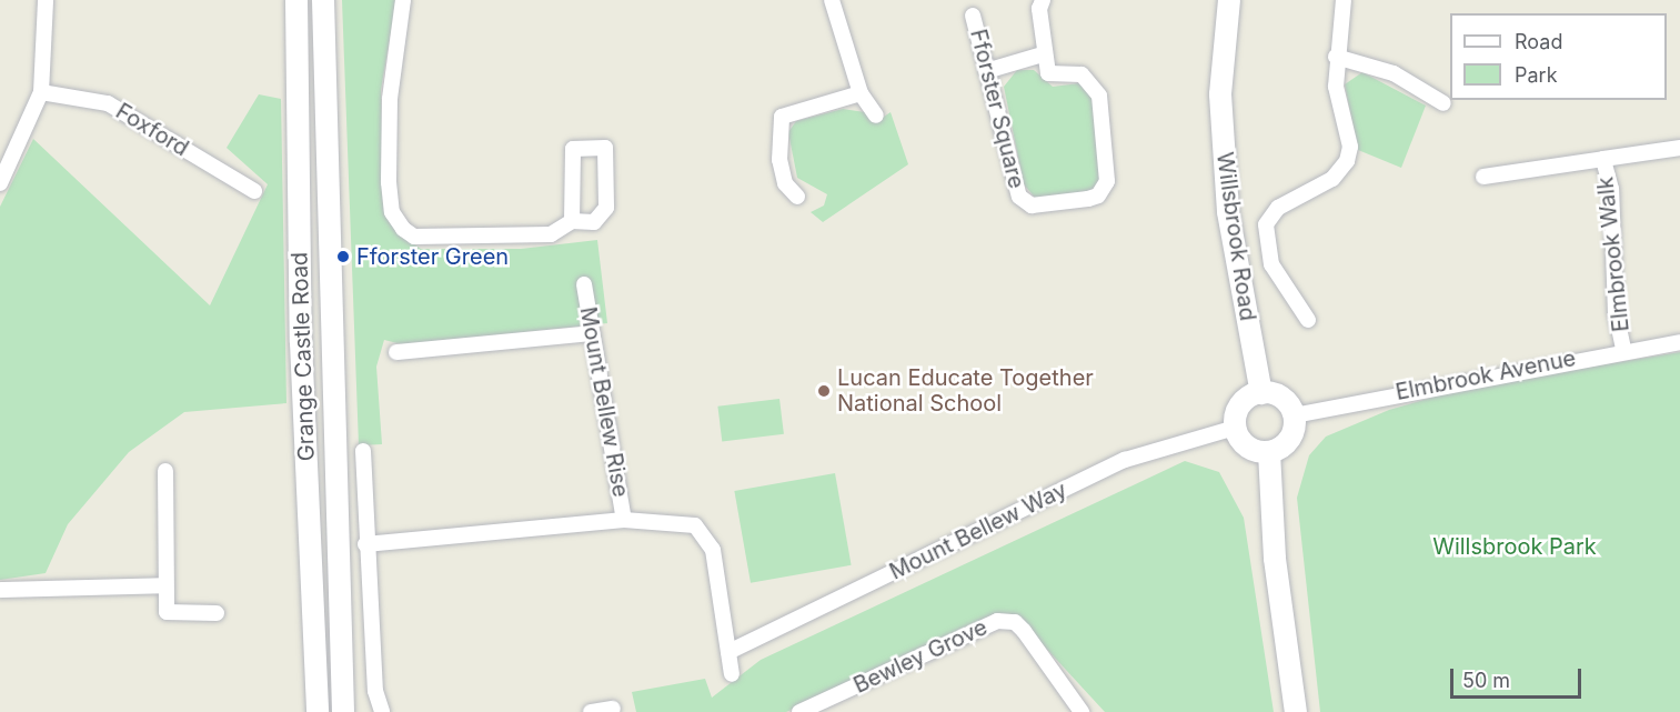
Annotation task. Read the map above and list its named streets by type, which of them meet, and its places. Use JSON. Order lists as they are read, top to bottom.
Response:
{
  "streets": {
    "main road": ["Willsbrook Road", "Grange Castle Road"],
    "street": [
      "Fforster Square",
      "Foxford",
      "Elmbrook Walk",
      "Elmbrook Avenue",
      "Mount Bellew Rise",
      "Mount Bellew Way",
      "Bewley Grove"
    ]
  },
  "crossings": [
    ["Willsbrook Road", "Elmbrook Avenue"],
    ["Willsbrook Road", "Mount Bellew Way"],
    ["Elmbrook Walk", "Elmbrook Avenue"],
    ["Elmbrook Avenue", "Mount Bellew Way"]
  ],
  "parks": ["Willsbrook Park"],
  "places": ["Fforster Green", "Lucan Educate Together National School"],
  "legend": ["Road", "Park"],
  "scale_bar": "50 m"
}
